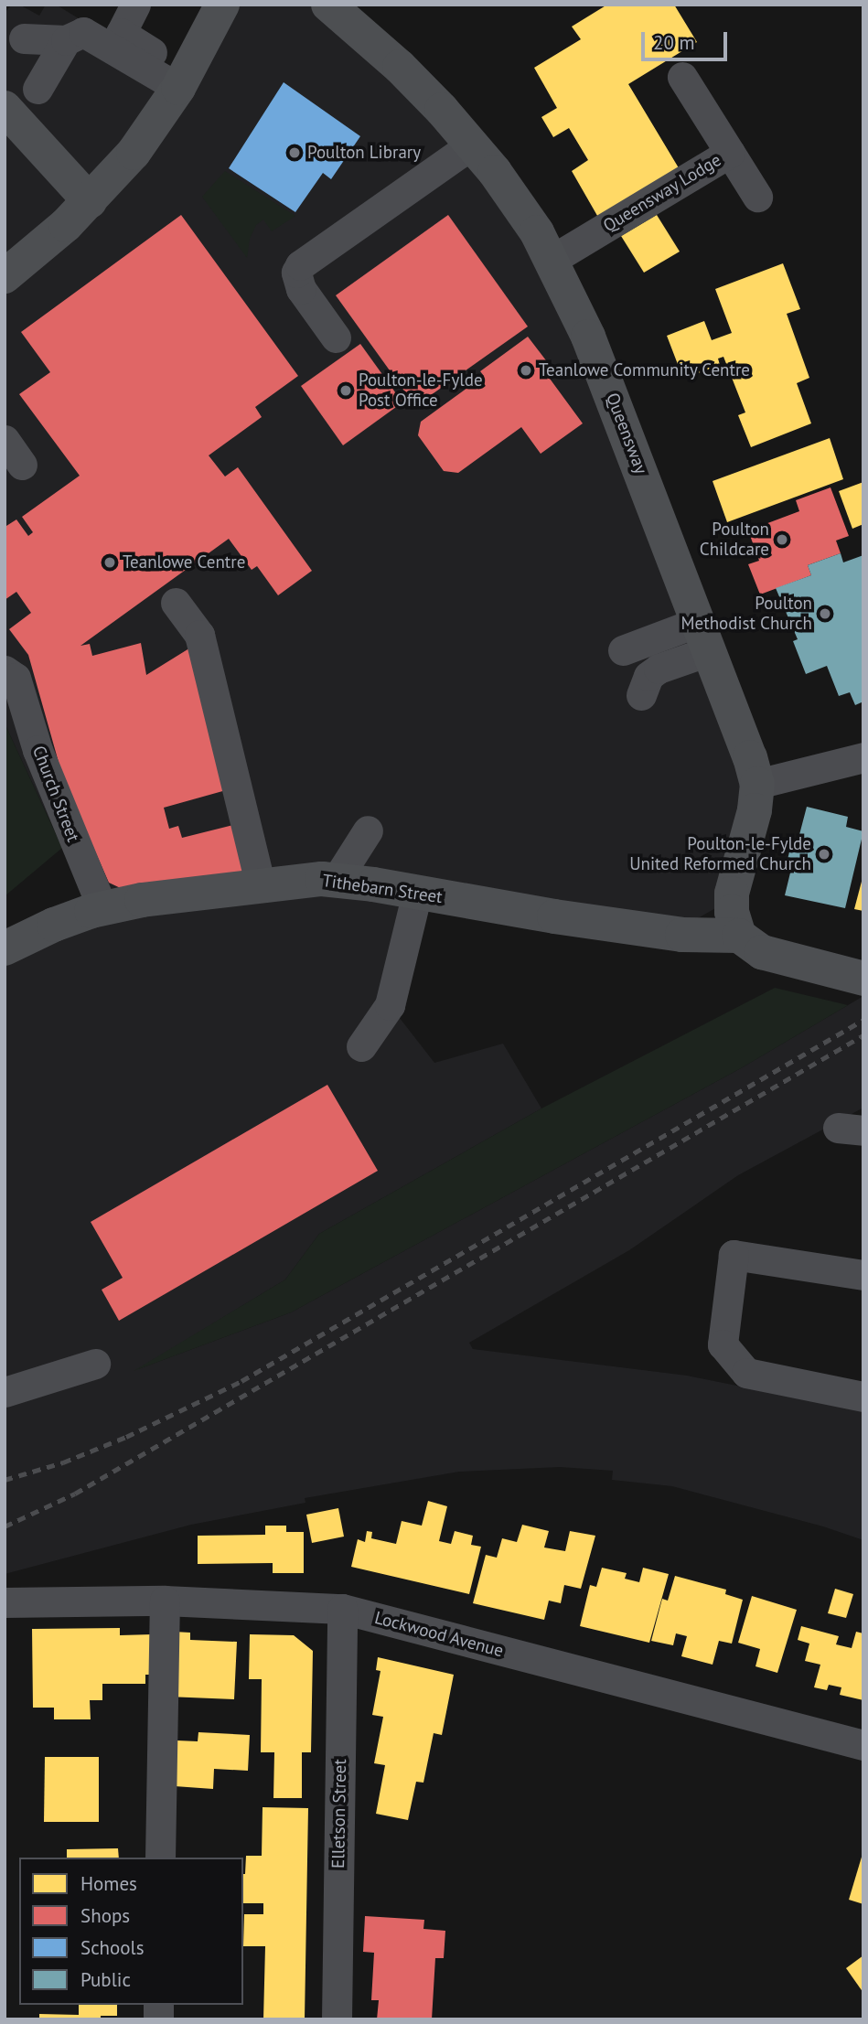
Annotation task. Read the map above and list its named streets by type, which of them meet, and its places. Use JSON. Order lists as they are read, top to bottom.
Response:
{
  "streets": {
    "main road": ["Queensway", "Tithebarn Street"],
    "street": [
      "Queensway Lodge",
      "Church Street",
      "Lockwood Avenue",
      "Elletson Street"
    ]
  },
  "crossings": [
    ["Queensway Lodge", "Queensway"],
    ["Queensway", "Tithebarn Street"],
    ["Church Street", "Tithebarn Street"],
    ["Lockwood Avenue", "Elletson Street"]
  ],
  "places": [
    "Poulton Library",
    "Teanlowe Community Centre",
    "Poulton-le-Fylde Post Office",
    "Poulton Childcare",
    "Teanlowe Centre",
    "Poulton Methodist Church",
    "Poulton-le-Fylde United Reformed Church"
  ],
  "legend": [
    "Homes",
    "Shops",
    "Schools",
    "Public"
  ],
  "scale_bar": "20 m"
}
